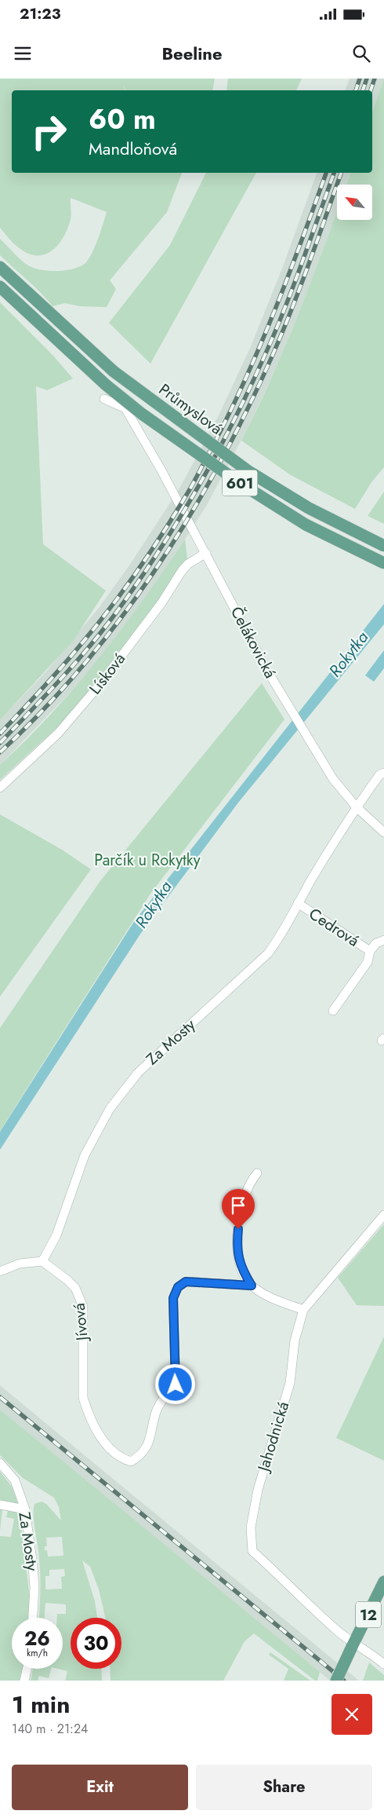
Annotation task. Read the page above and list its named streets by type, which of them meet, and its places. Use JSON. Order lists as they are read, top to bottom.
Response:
{
  "streets": {
    "main road": ["Průmyslová", "601", "12"],
    "street": [
      "Čelákovická",
      "Lísková",
      "Cedrová",
      "Za Mosty",
      "Jívová",
      "Jahodnická"
    ]
  },
  "crossings": [
    ["Čelákovická", "Lísková"],
    ["Čelákovická", "Za Mosty"],
    ["Cedrová", "Za Mosty"],
    ["Za Mosty", "Jívová"],
    ["Jahodnická", "12"]
  ],
  "water": ["Rokytka"],
  "parks": ["Parčík u Rokytky"],
  "north": "top left",
  "page": {
    "status": "21:23",
    "header": "Beeline",
    "turn": ["60 m", "Mandloňová"],
    "speed": "26 km/h",
    "limit": "30",
    "heading": ["1 min", "140 m · 21:24"],
    "buttons": ["Exit", "Share"]
  }
}
